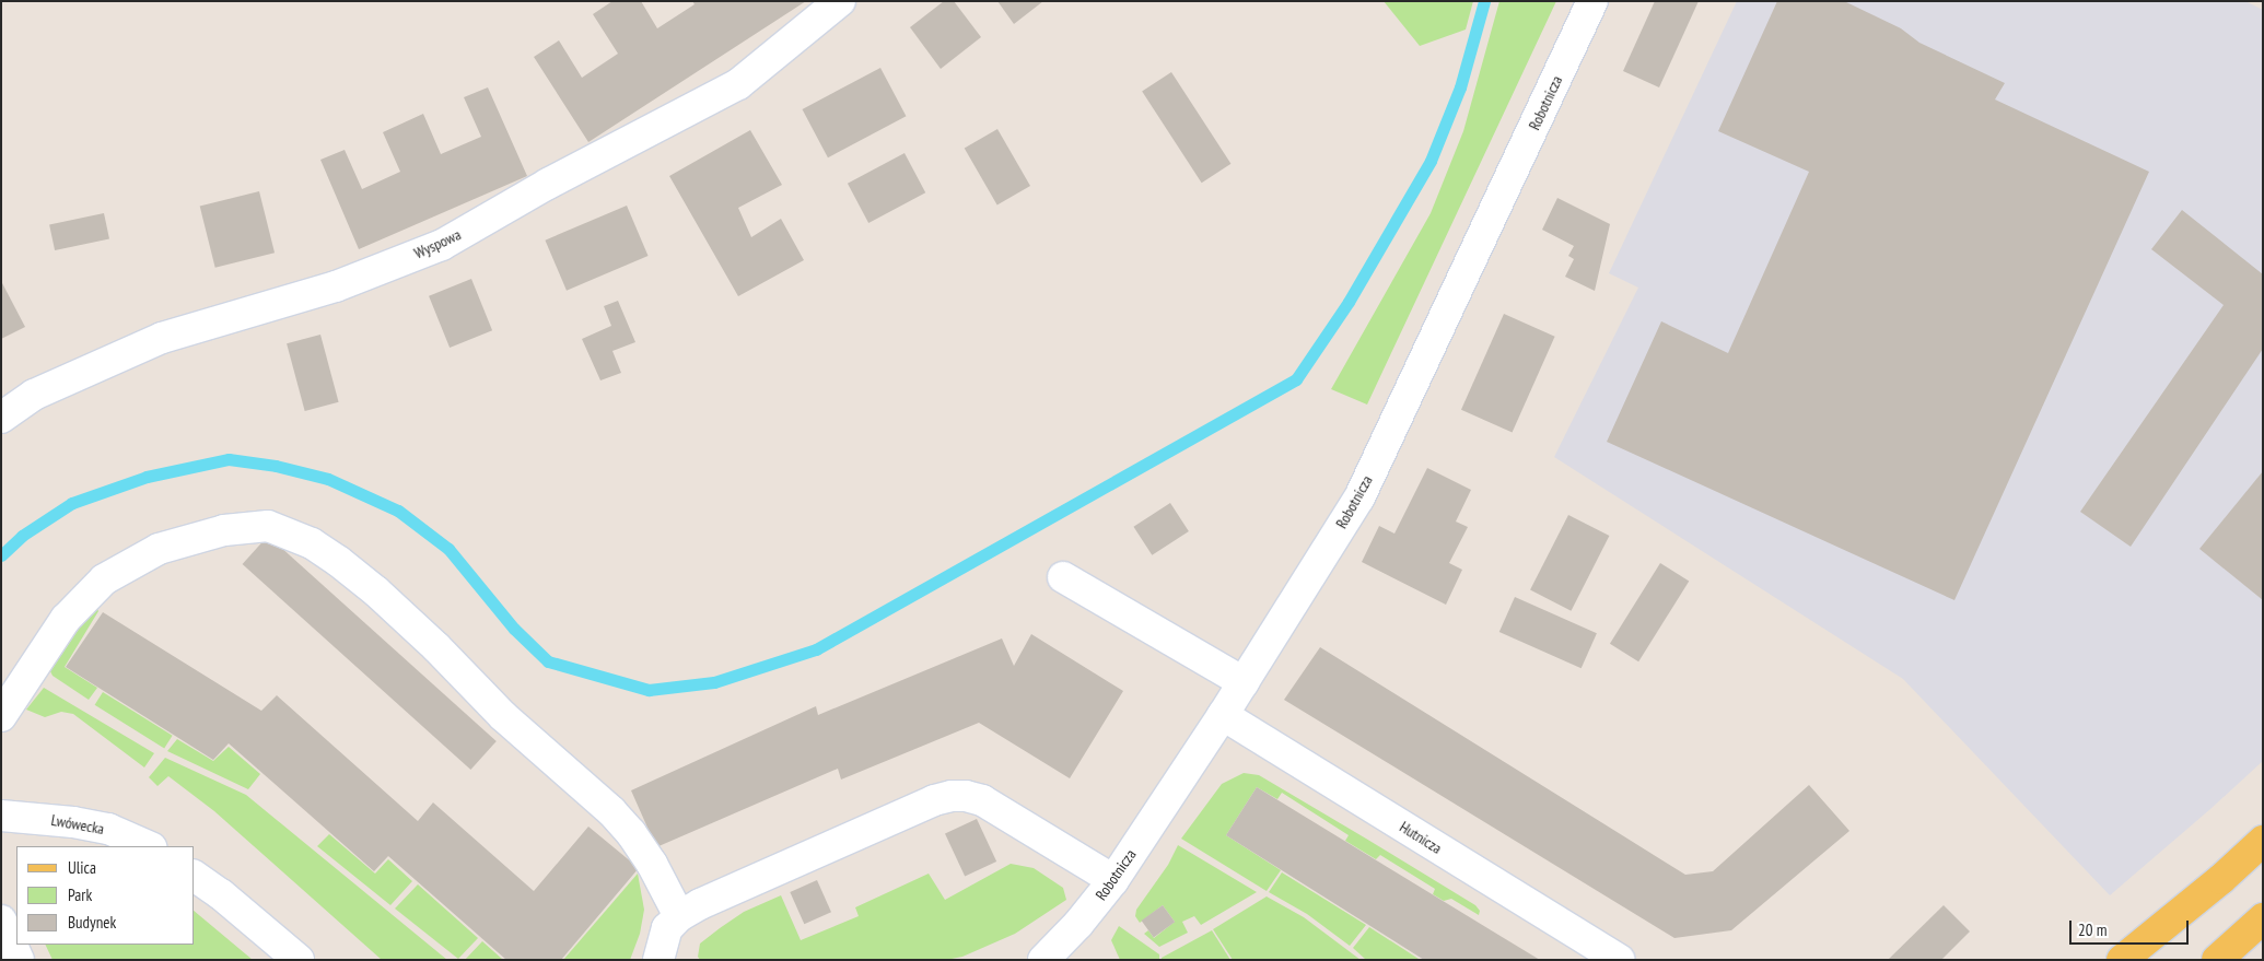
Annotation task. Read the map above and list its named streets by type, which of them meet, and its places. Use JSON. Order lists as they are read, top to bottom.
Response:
{
  "streets": {
    "street": [
      "Robotnicza",
      "Wyspowa",
      "Lwówecka",
      "Hutnicza"
    ]
  },
  "crossings": [
    ["Robotnicza", "Hutnicza"]
  ],
  "legend": ["Ulica", "Park", "Budynek"],
  "scale_bar": "20 m"
}
